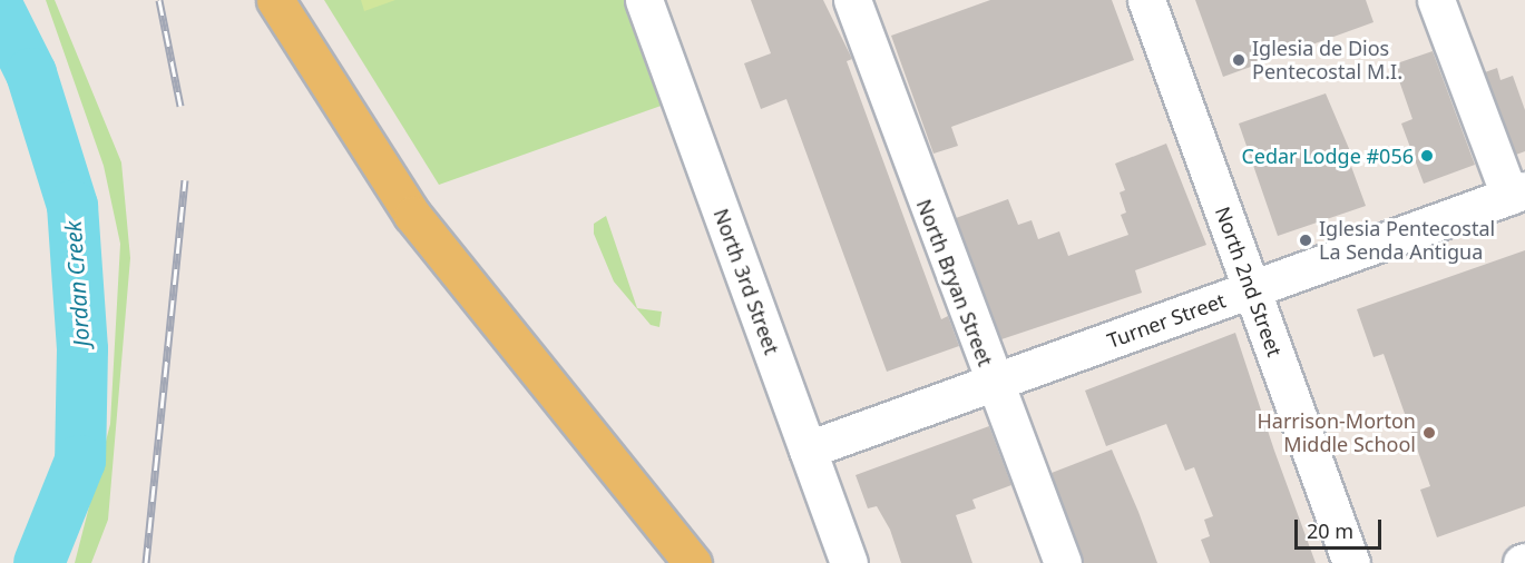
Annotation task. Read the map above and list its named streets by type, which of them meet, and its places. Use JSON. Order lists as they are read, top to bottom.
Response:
{
  "streets": {
    "street": [
      "North 3rd Street",
      "North 2nd Street",
      "North Bryan Street",
      "Turner Street"
    ]
  },
  "crossings": [
    ["North 3rd Street", "Turner Street"],
    ["North 2nd Street", "Turner Street"],
    ["North Bryan Street", "Turner Street"]
  ],
  "water": ["Jordan Creek"],
  "places": [
    "Iglesia de Dios Pentecostal M.I.",
    "Cedar Lodge #056",
    "Iglesia Pentecostal La Senda Antigua",
    "Harrison-Morton Middle School"
  ],
  "scale_bar": "20 m"
}
